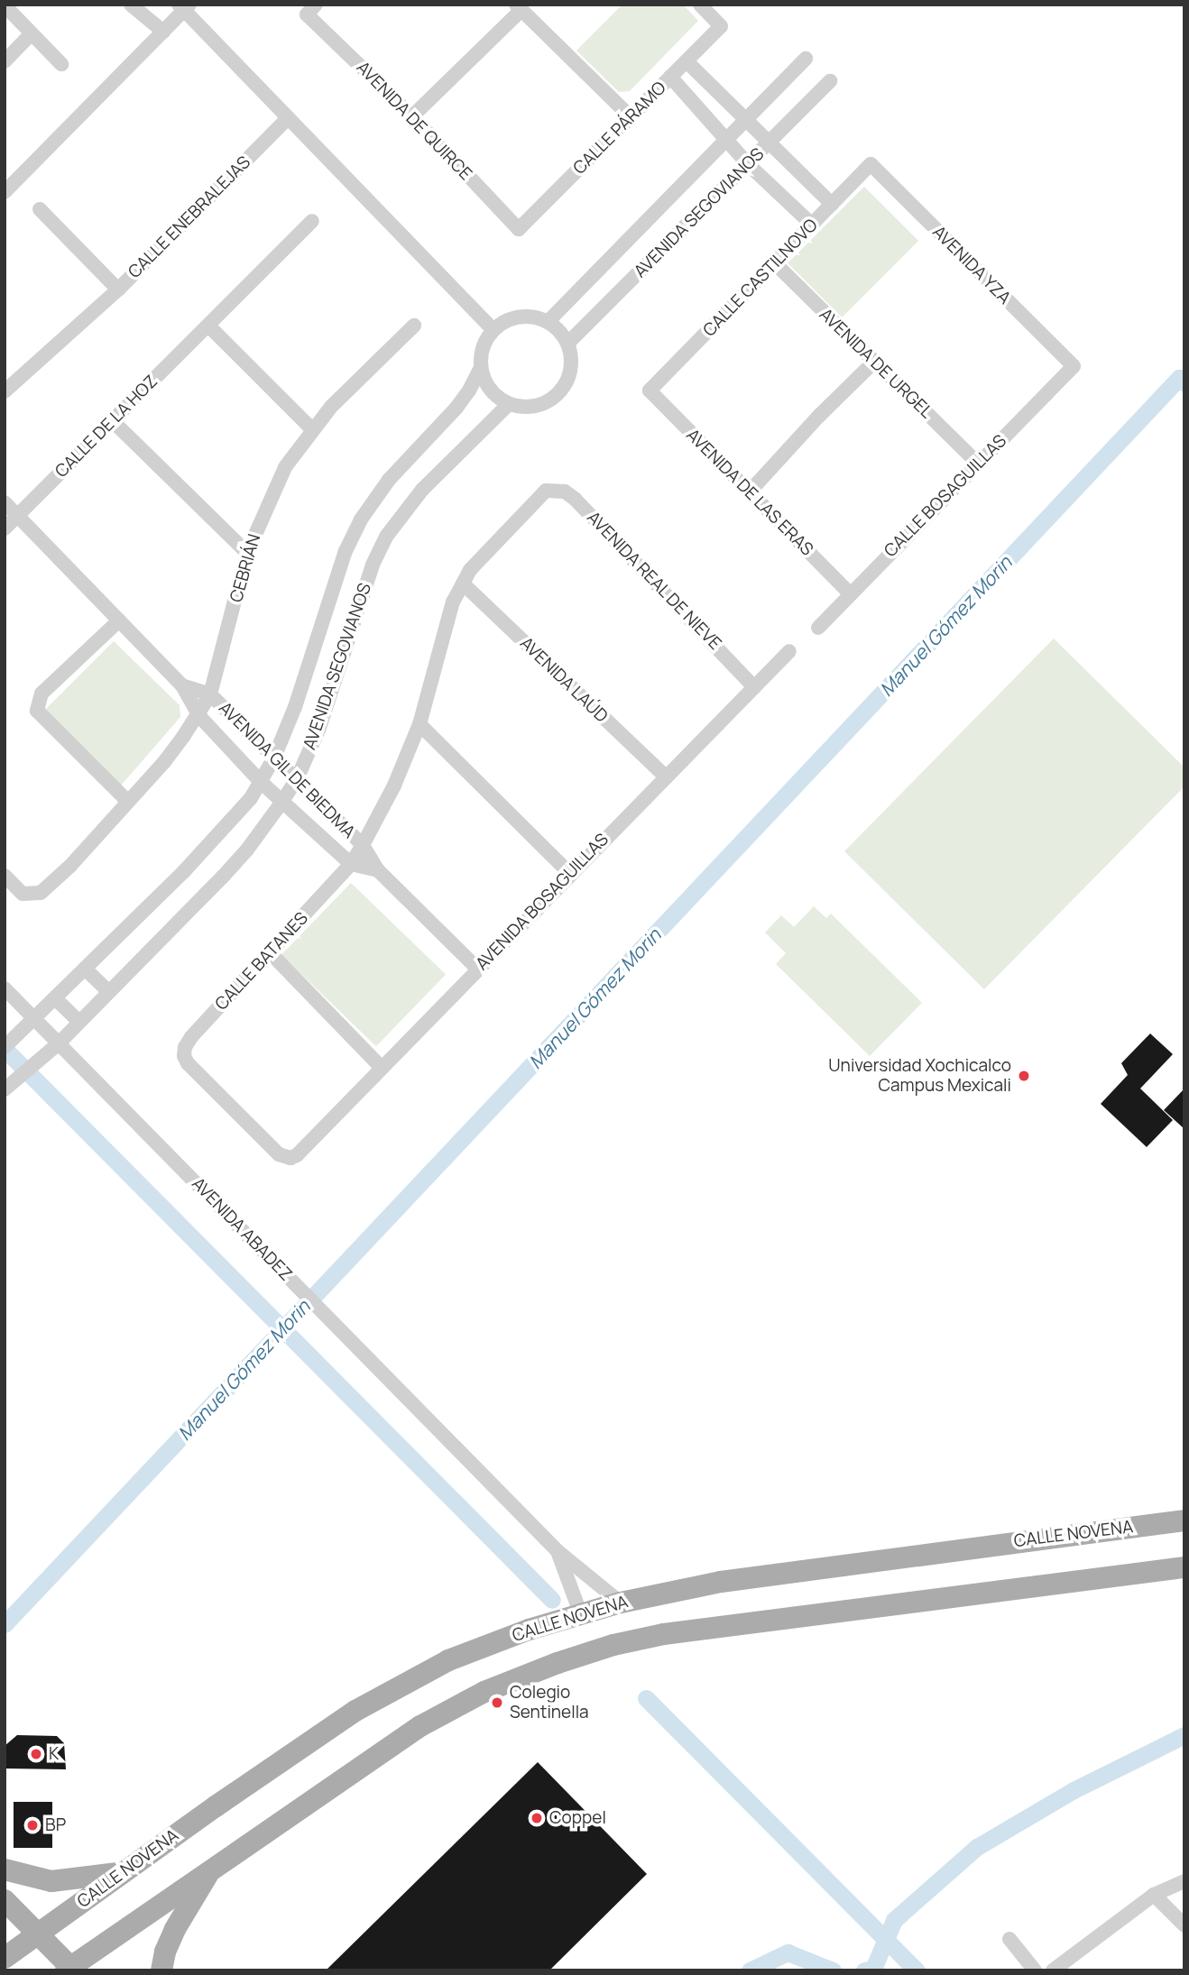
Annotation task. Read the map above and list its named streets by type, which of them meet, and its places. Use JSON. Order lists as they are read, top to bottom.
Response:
{
  "streets": {
    "main road": ["CALLE NOVENA"],
    "street": [
      "AVENIDA DE QUIRCE",
      "CALLE PÁRAMO",
      "AVENIDA SEGOVIANOS",
      "CALLE ENEBRALEJAS",
      "AVENIDA YZA",
      "CALLE CASTILNOVO",
      "AVENIDA DE URGEL",
      "CALLE DE LA HOZ",
      "AVENIDA DE LAS ERAS",
      "CALLE BOSAGUILLAS",
      "CEBRIÁN",
      "AVENIDA REAL DE NIEVE",
      "AVENIDA LAÚD",
      "AVENIDA GIL DE BIEDMA",
      "AVENIDA BOSAGUILLAS",
      "CALLE BATANES",
      "AVENIDA ABADEZ"
    ]
  },
  "crossings": [
    ["AVENIDA DE QUIRCE", "CALLE PÁRAMO"],
    ["AVENIDA SEGOVIANOS", "AVENIDA GIL DE BIEDMA"],
    ["AVENIDA SEGOVIANOS", "AVENIDA ABADEZ"],
    ["AVENIDA YZA", "CALLE CASTILNOVO"],
    ["AVENIDA YZA", "CALLE BOSAGUILLAS"],
    ["CALLE CASTILNOVO", "AVENIDA DE URGEL"],
    ["CALLE CASTILNOVO", "AVENIDA DE LAS ERAS"],
    ["AVENIDA DE URGEL", "CALLE BOSAGUILLAS"],
    ["CALLE DE LA HOZ", "AVENIDA GIL DE BIEDMA"],
    ["AVENIDA DE LAS ERAS", "CALLE BOSAGUILLAS"],
    ["CEBRIÁN", "AVENIDA GIL DE BIEDMA"],
    ["AVENIDA REAL DE NIEVE", "AVENIDA BOSAGUILLAS"],
    ["AVENIDA REAL DE NIEVE", "CALLE BATANES"],
    ["AVENIDA LAÚD", "AVENIDA BOSAGUILLAS"],
    ["AVENIDA LAÚD", "CALLE BATANES"],
    ["AVENIDA GIL DE BIEDMA", "AVENIDA BOSAGUILLAS"],
    ["AVENIDA GIL DE BIEDMA", "CALLE BATANES"],
    ["AVENIDA BOSAGUILLAS", "CALLE BATANES"],
    ["AVENIDA ABADEZ", "CALLE NOVENA"]
  ],
  "water": ["Manuel Gómez Morin"],
  "places": [
    "Universidad Xochicalco Campus Mexicali",
    "Colegio Sentinella",
    "K",
    "Coppel",
    "BP"
  ]
}
